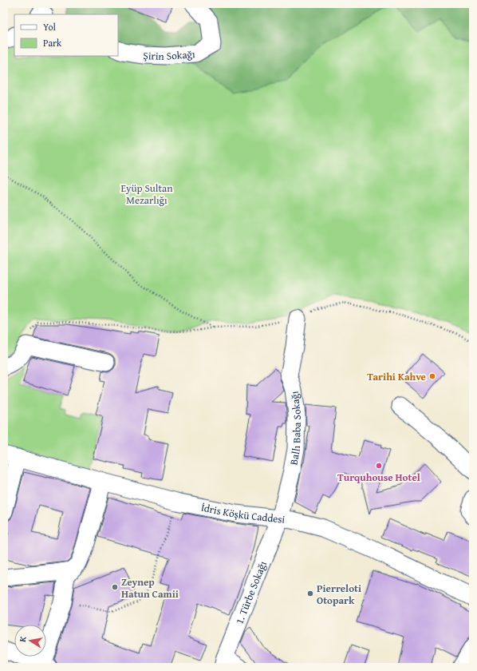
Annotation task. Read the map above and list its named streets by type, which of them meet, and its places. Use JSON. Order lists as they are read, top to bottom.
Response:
{
  "streets": {
    "street": [
      "Şirin Sokağı",
      "Ballı Baba Sokağı",
      "İdris Köşkü Caddesi",
      "1. Türbe Sokağı"
    ]
  },
  "crossings": [
    ["Ballı Baba Sokağı", "İdris Köşkü Caddesi"],
    ["Ballı Baba Sokağı", "1. Türbe Sokağı"],
    ["İdris Köşkü Caddesi", "1. Türbe Sokağı"]
  ],
  "parks": ["Eyüp Sultan Mezarlığı"],
  "places": [
    "Tarihi Kahve",
    "Turquhouse Hotel",
    "Zeynep Hatun Camii",
    "Pierreloti Otopark"
  ],
  "legend": ["Yol", "Park"],
  "north": "left"
}
